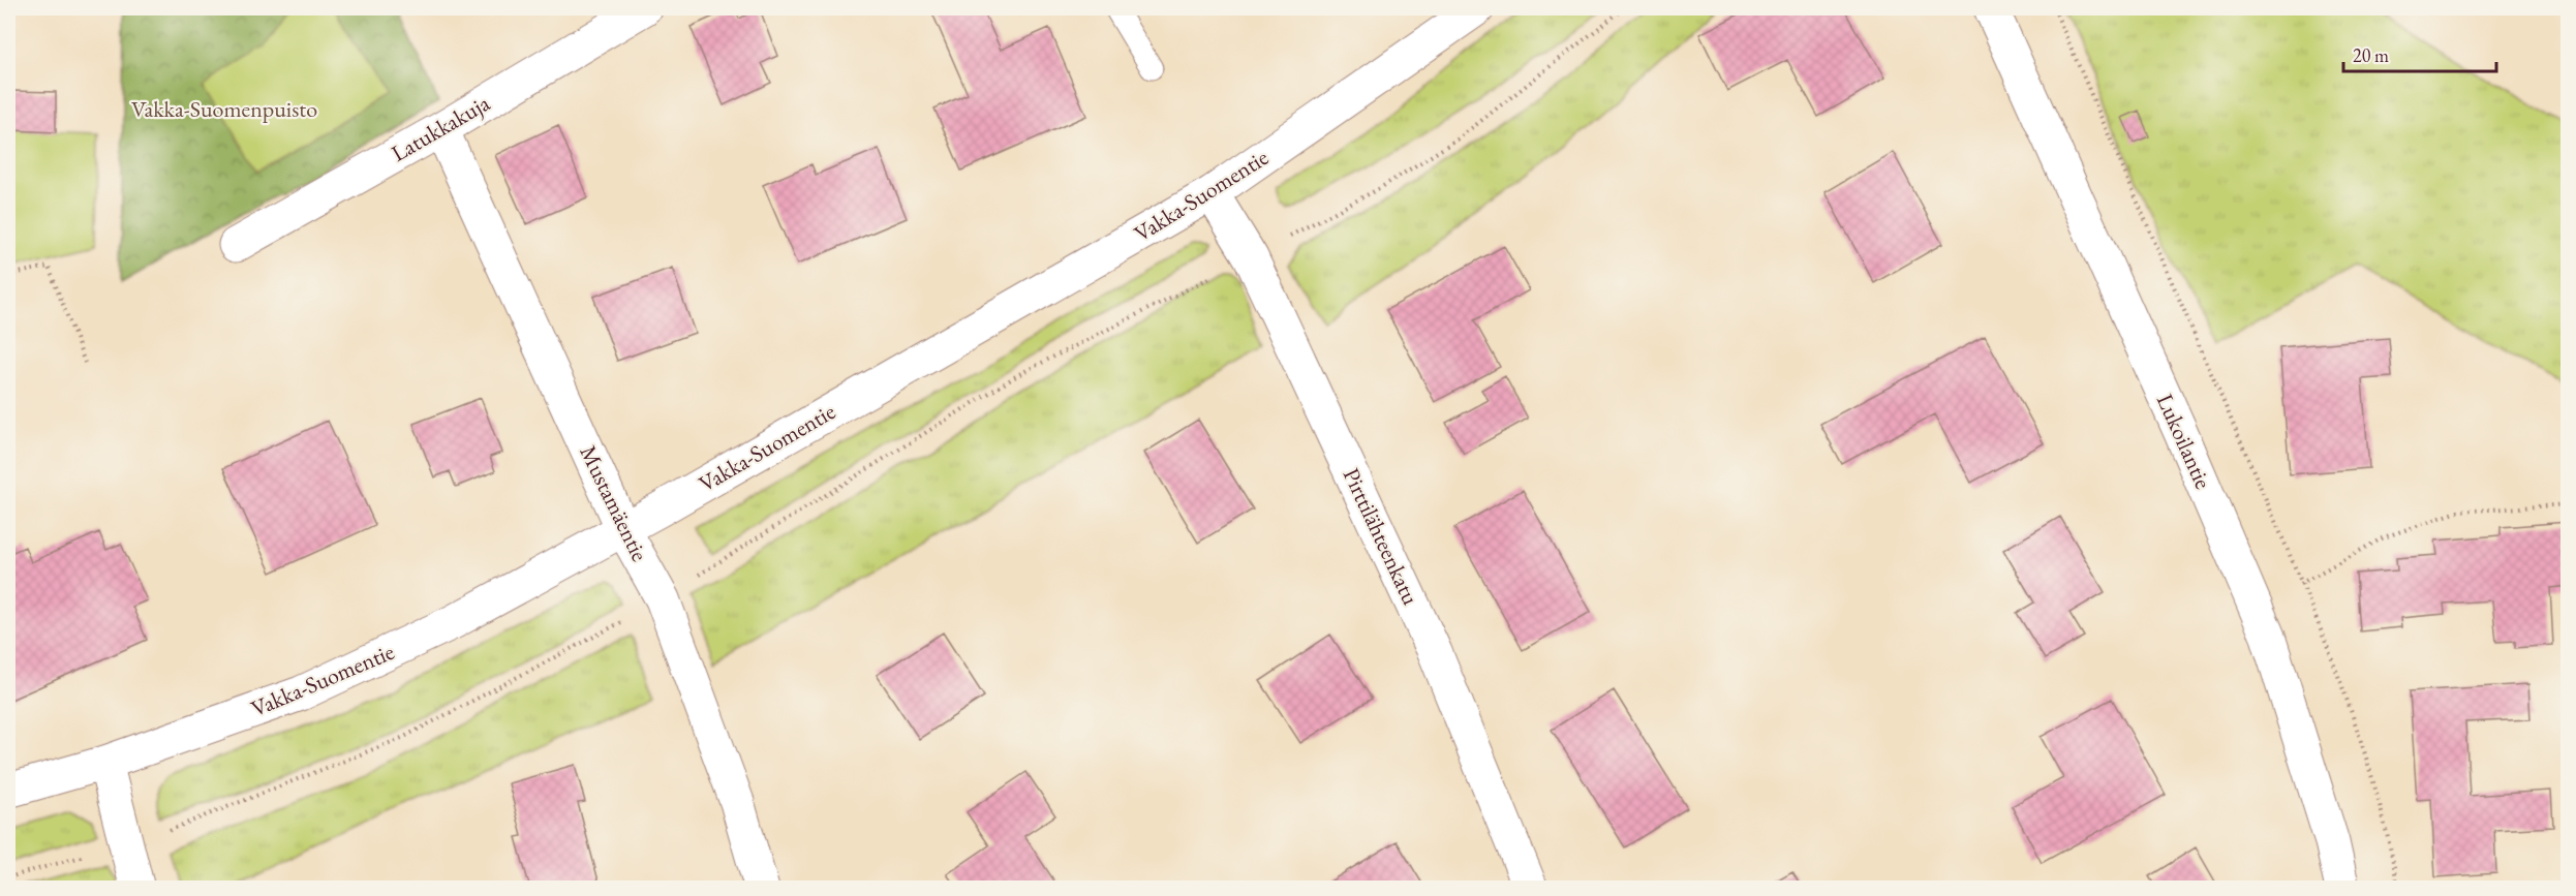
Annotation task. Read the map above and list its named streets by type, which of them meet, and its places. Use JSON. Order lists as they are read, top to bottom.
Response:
{
  "streets": {
    "street": [
      "Latukkakuja",
      "Vakka-Suomentie",
      "Lukoilantie",
      "Mustamäentie",
      "Pirttilähteenkatu"
    ]
  },
  "crossings": [
    ["Latukkakuja", "Mustamäentie"],
    ["Vakka-Suomentie", "Mustamäentie"],
    ["Vakka-Suomentie", "Pirttilähteenkatu"]
  ],
  "parks": ["Vakka-Suomenpuisto"],
  "scale_bar": "20 m"
}
